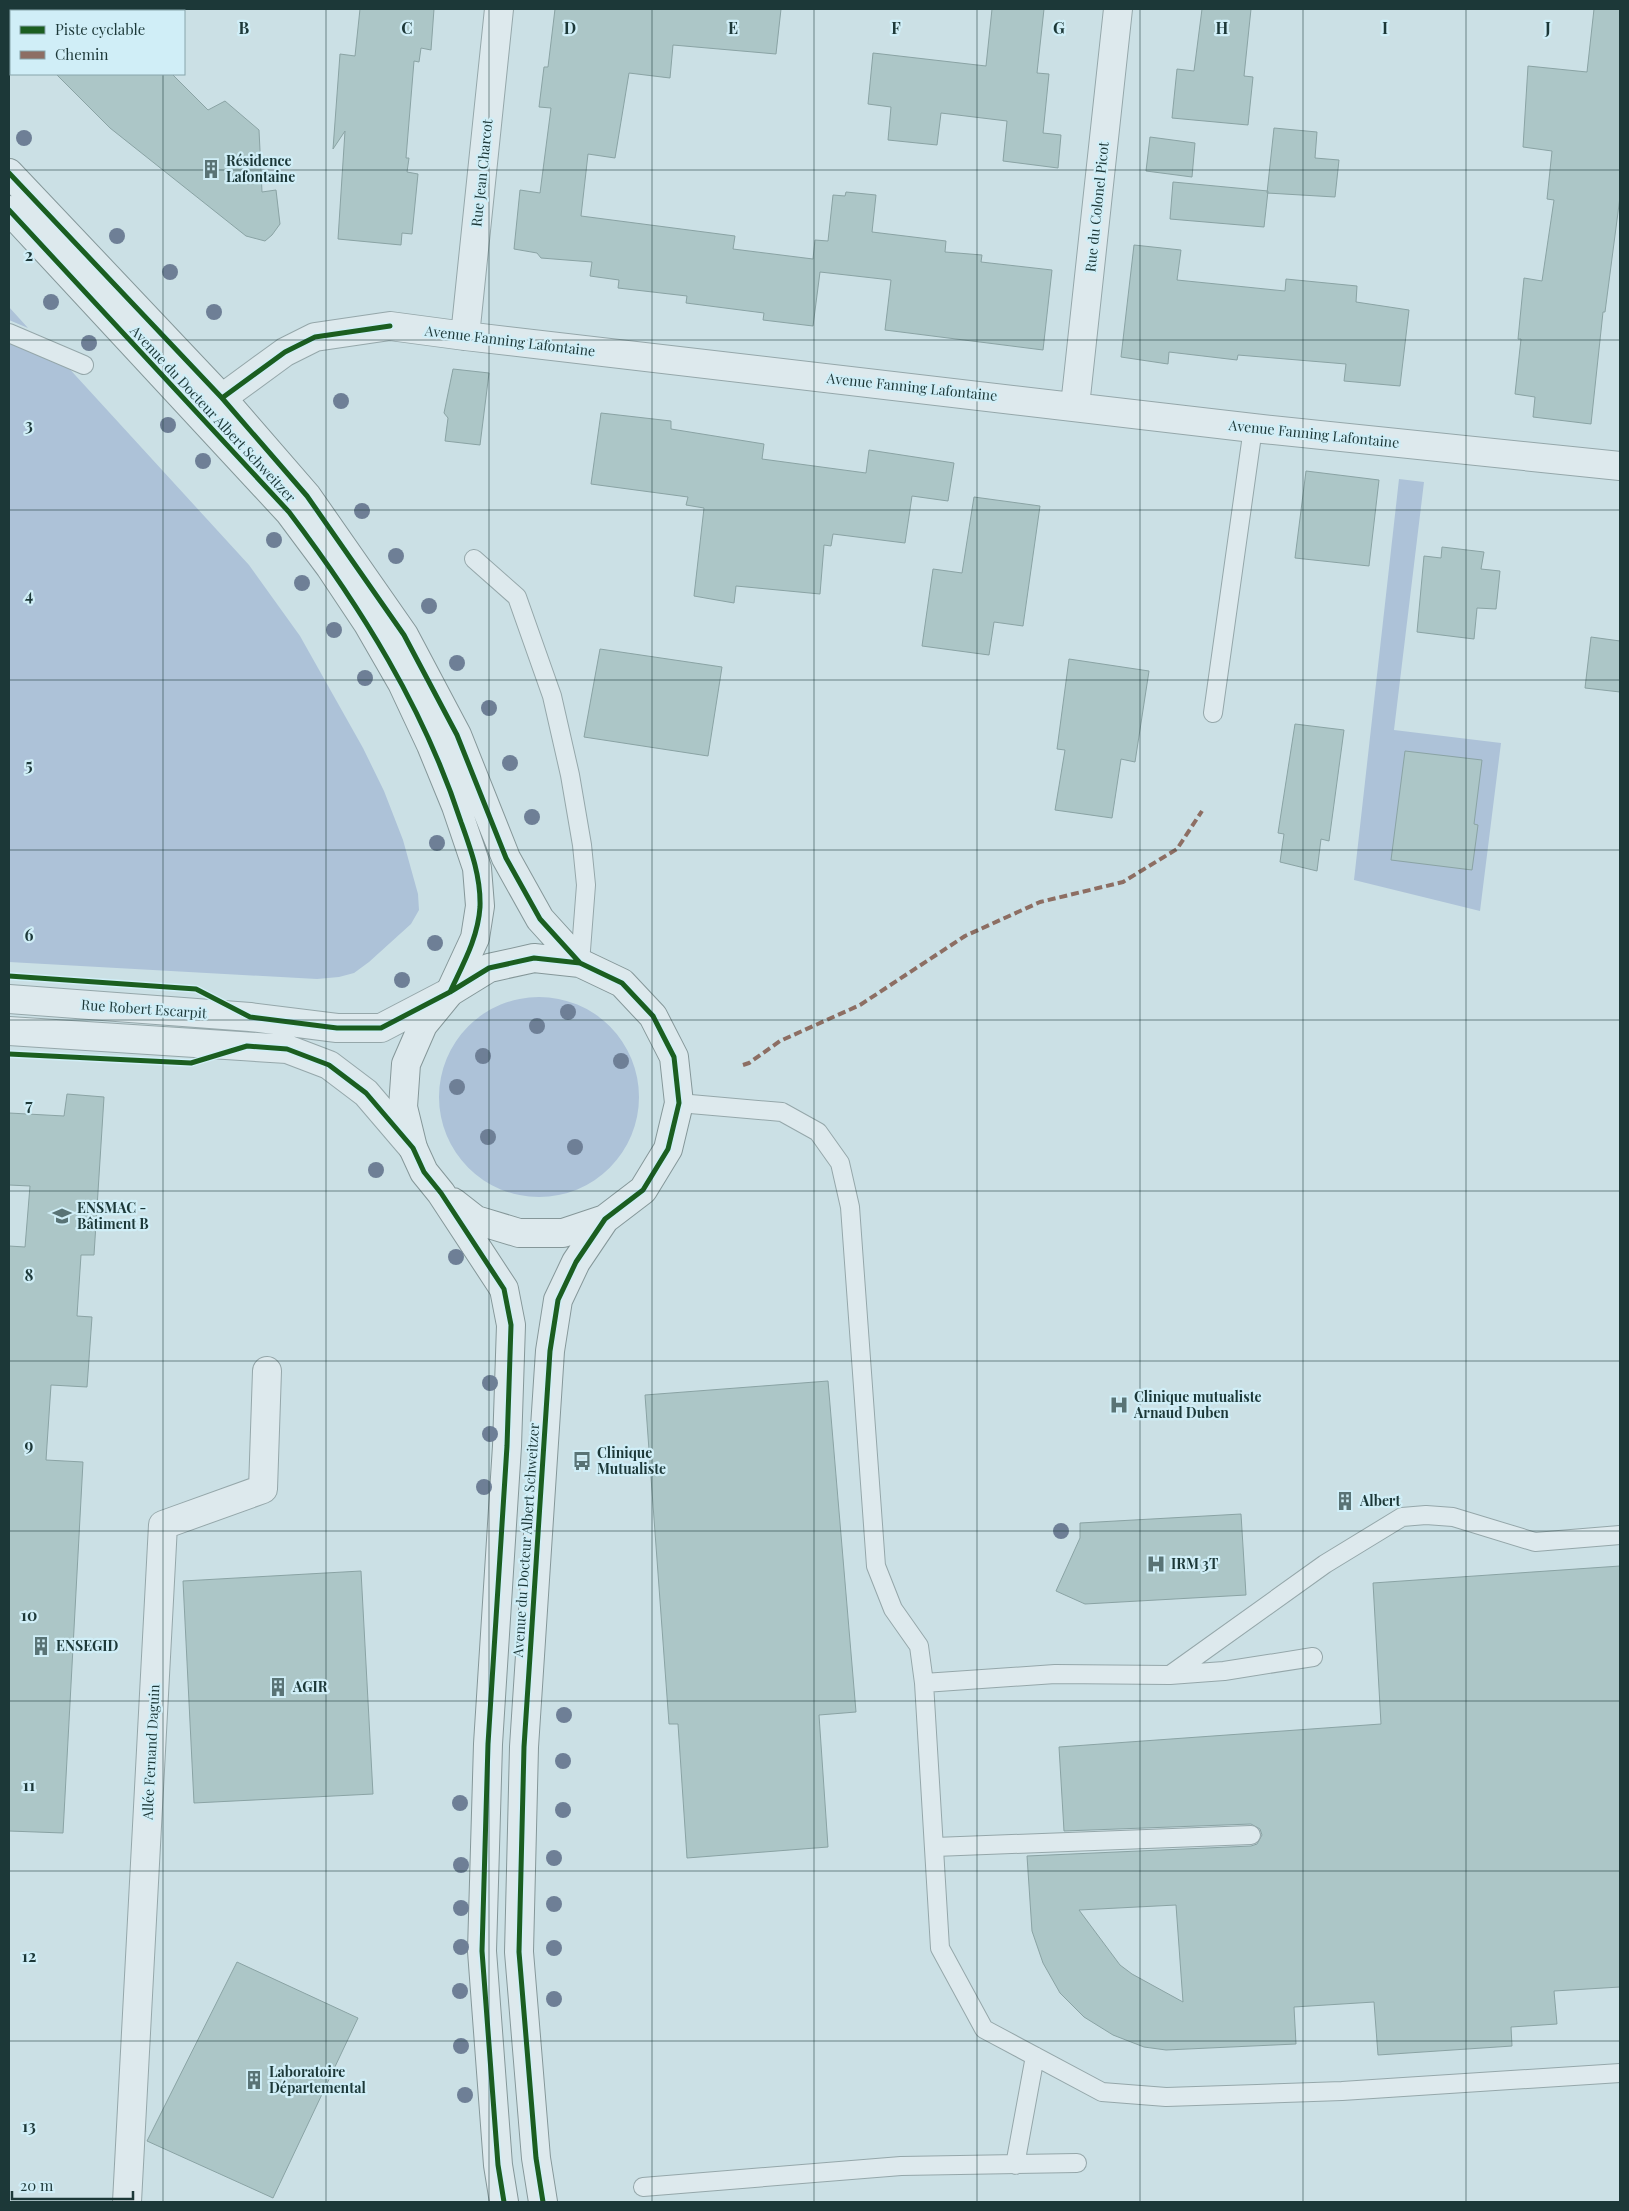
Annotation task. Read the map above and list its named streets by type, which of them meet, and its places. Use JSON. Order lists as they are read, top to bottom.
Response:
{
  "streets": {
    "main road": [
      "Rue Jean Charcot",
      "Rue du Colonel Picot",
      "Avenue Fanning Lafontaine",
      "Avenue du Docteur Albert Schweitzer",
      "Rue Robert Escarpit",
      "Allée Fernand Daguin"
    ]
  },
  "crossings": [
    ["Rue Jean Charcot", "Avenue Fanning Lafontaine"],
    ["Rue du Colonel Picot", "Avenue Fanning Lafontaine"],
    ["Avenue Fanning Lafontaine", "Avenue du Docteur Albert Schweitzer"],
    ["Avenue du Docteur Albert Schweitzer", "Rue Robert Escarpit"]
  ],
  "places": {
    "building": [
      "Résidence Lafontaine",
      "Albert",
      "ENSEGID",
      "AGIR",
      "Laboratoire Départemental"
    ],
    "school or university": ["ENSMAC - Bâtiment B"],
    "hospital": ["Clinique mutualiste Arnaud Duben", "IRM 3T"],
    "bus stop": ["Clinique Mutualiste"]
  },
  "legend": ["Piste cyclable", "Chemin"],
  "scale_bar": "20 m",
  "grid": {
    "columns": [
      "B",
      "C",
      "D",
      "E",
      "F",
      "G",
      "H",
      "I",
      "J"
    ],
    "rows": [
      "2",
      "3",
      "4",
      "5",
      "6",
      "7",
      "8",
      "9",
      "10",
      "11",
      "12",
      "13"
    ]
  }
}
